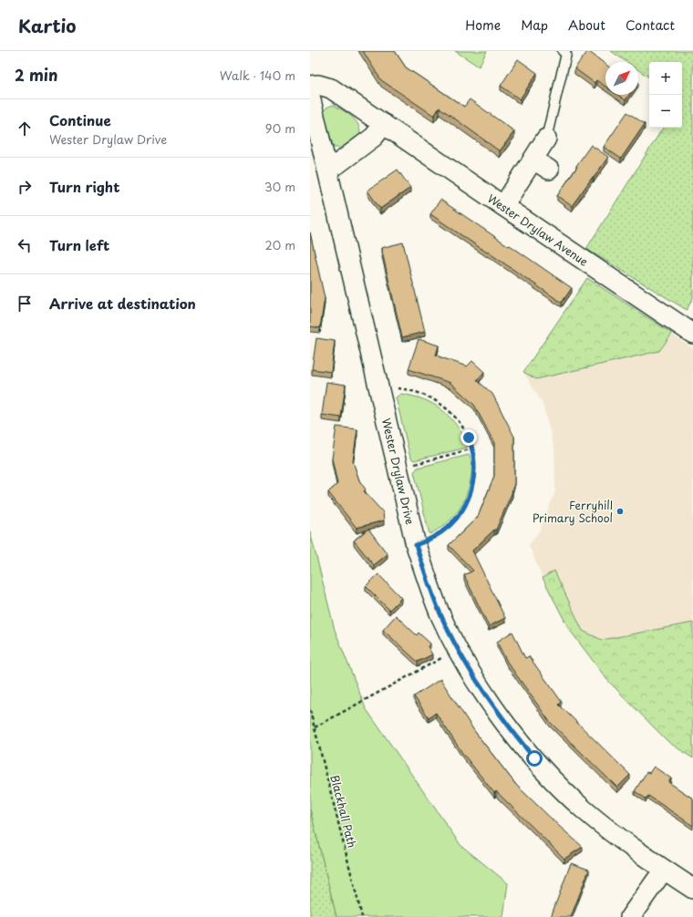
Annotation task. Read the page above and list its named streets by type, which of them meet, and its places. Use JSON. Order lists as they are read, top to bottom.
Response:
{
  "streets": {
    "street": ["Wester Drylaw Avenue", "Wester Drylaw Drive"],
    "path": ["Blackhall Path"]
  },
  "places": ["Ferryhill Primary School"],
  "north": "top right",
  "page": {
    "header": "Kartio",
    "nav": [
      "Home",
      "Map",
      "About",
      "Contact"
    ],
    "heading": ["2 min", "Walk · 140 m"],
    "map_buttons": ["+", "−"],
    "list": [
      ["Continue", "Wester Drylaw Drive", "90 m"],
      ["Turn right", "30 m"],
      ["Turn left", "20 m"],
      "Arrive at destination"
    ]
  }
}
